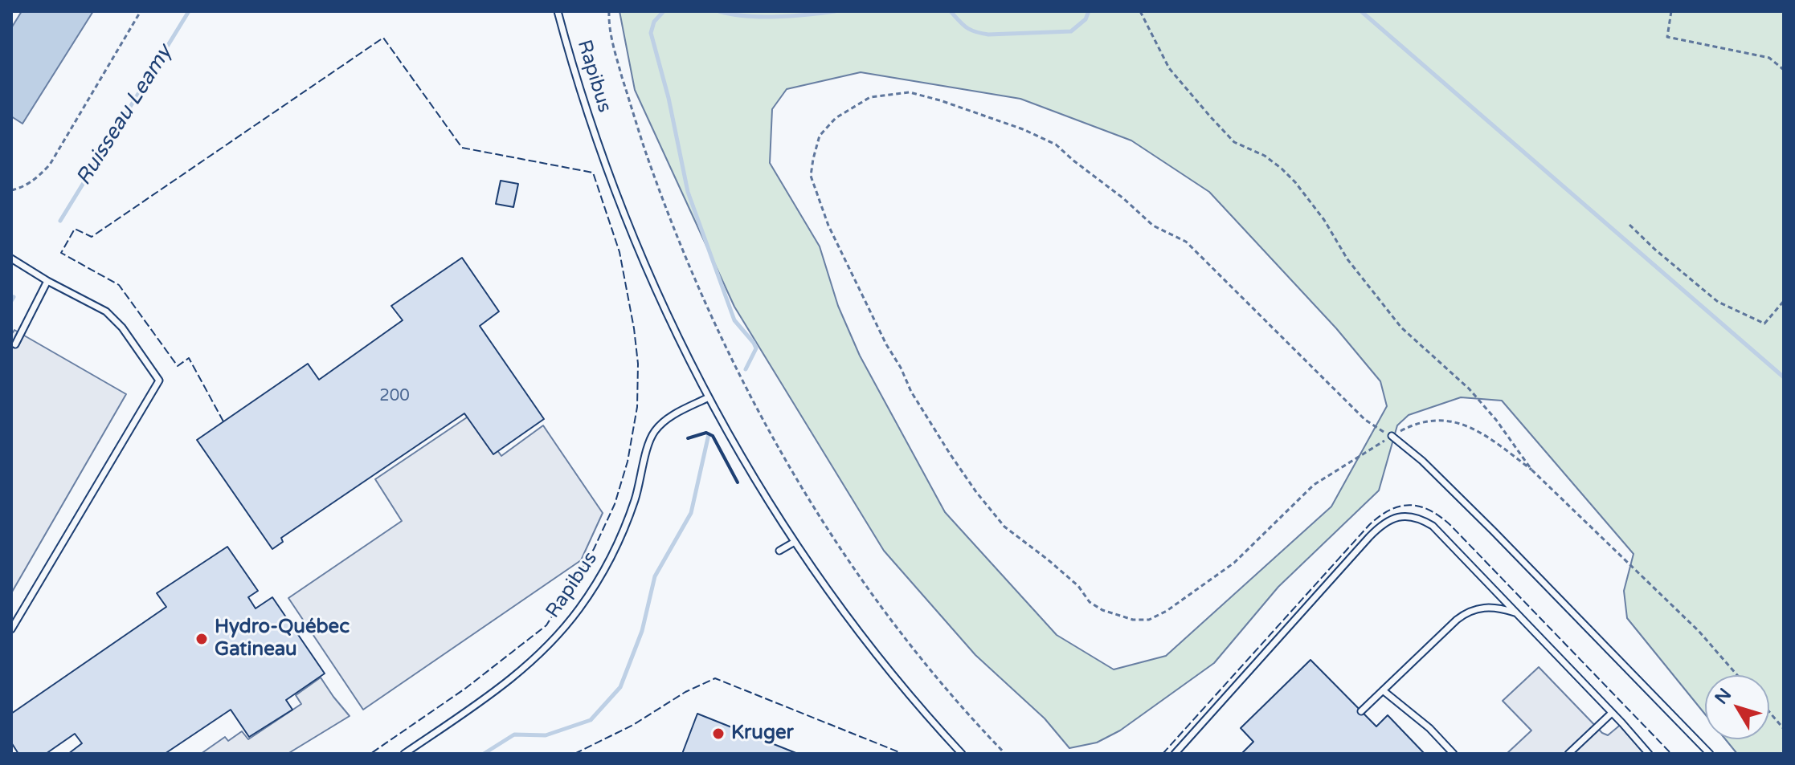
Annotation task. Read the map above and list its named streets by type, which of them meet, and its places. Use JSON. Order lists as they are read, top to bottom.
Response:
{
  "streets": {
    "lane": ["Rapibus"]
  },
  "water": ["Ruisseau Leamy"],
  "places": ["Hydro-Québec Gatineau", "Kruger"],
  "house_numbers": ["200"],
  "north": "top left"
}
